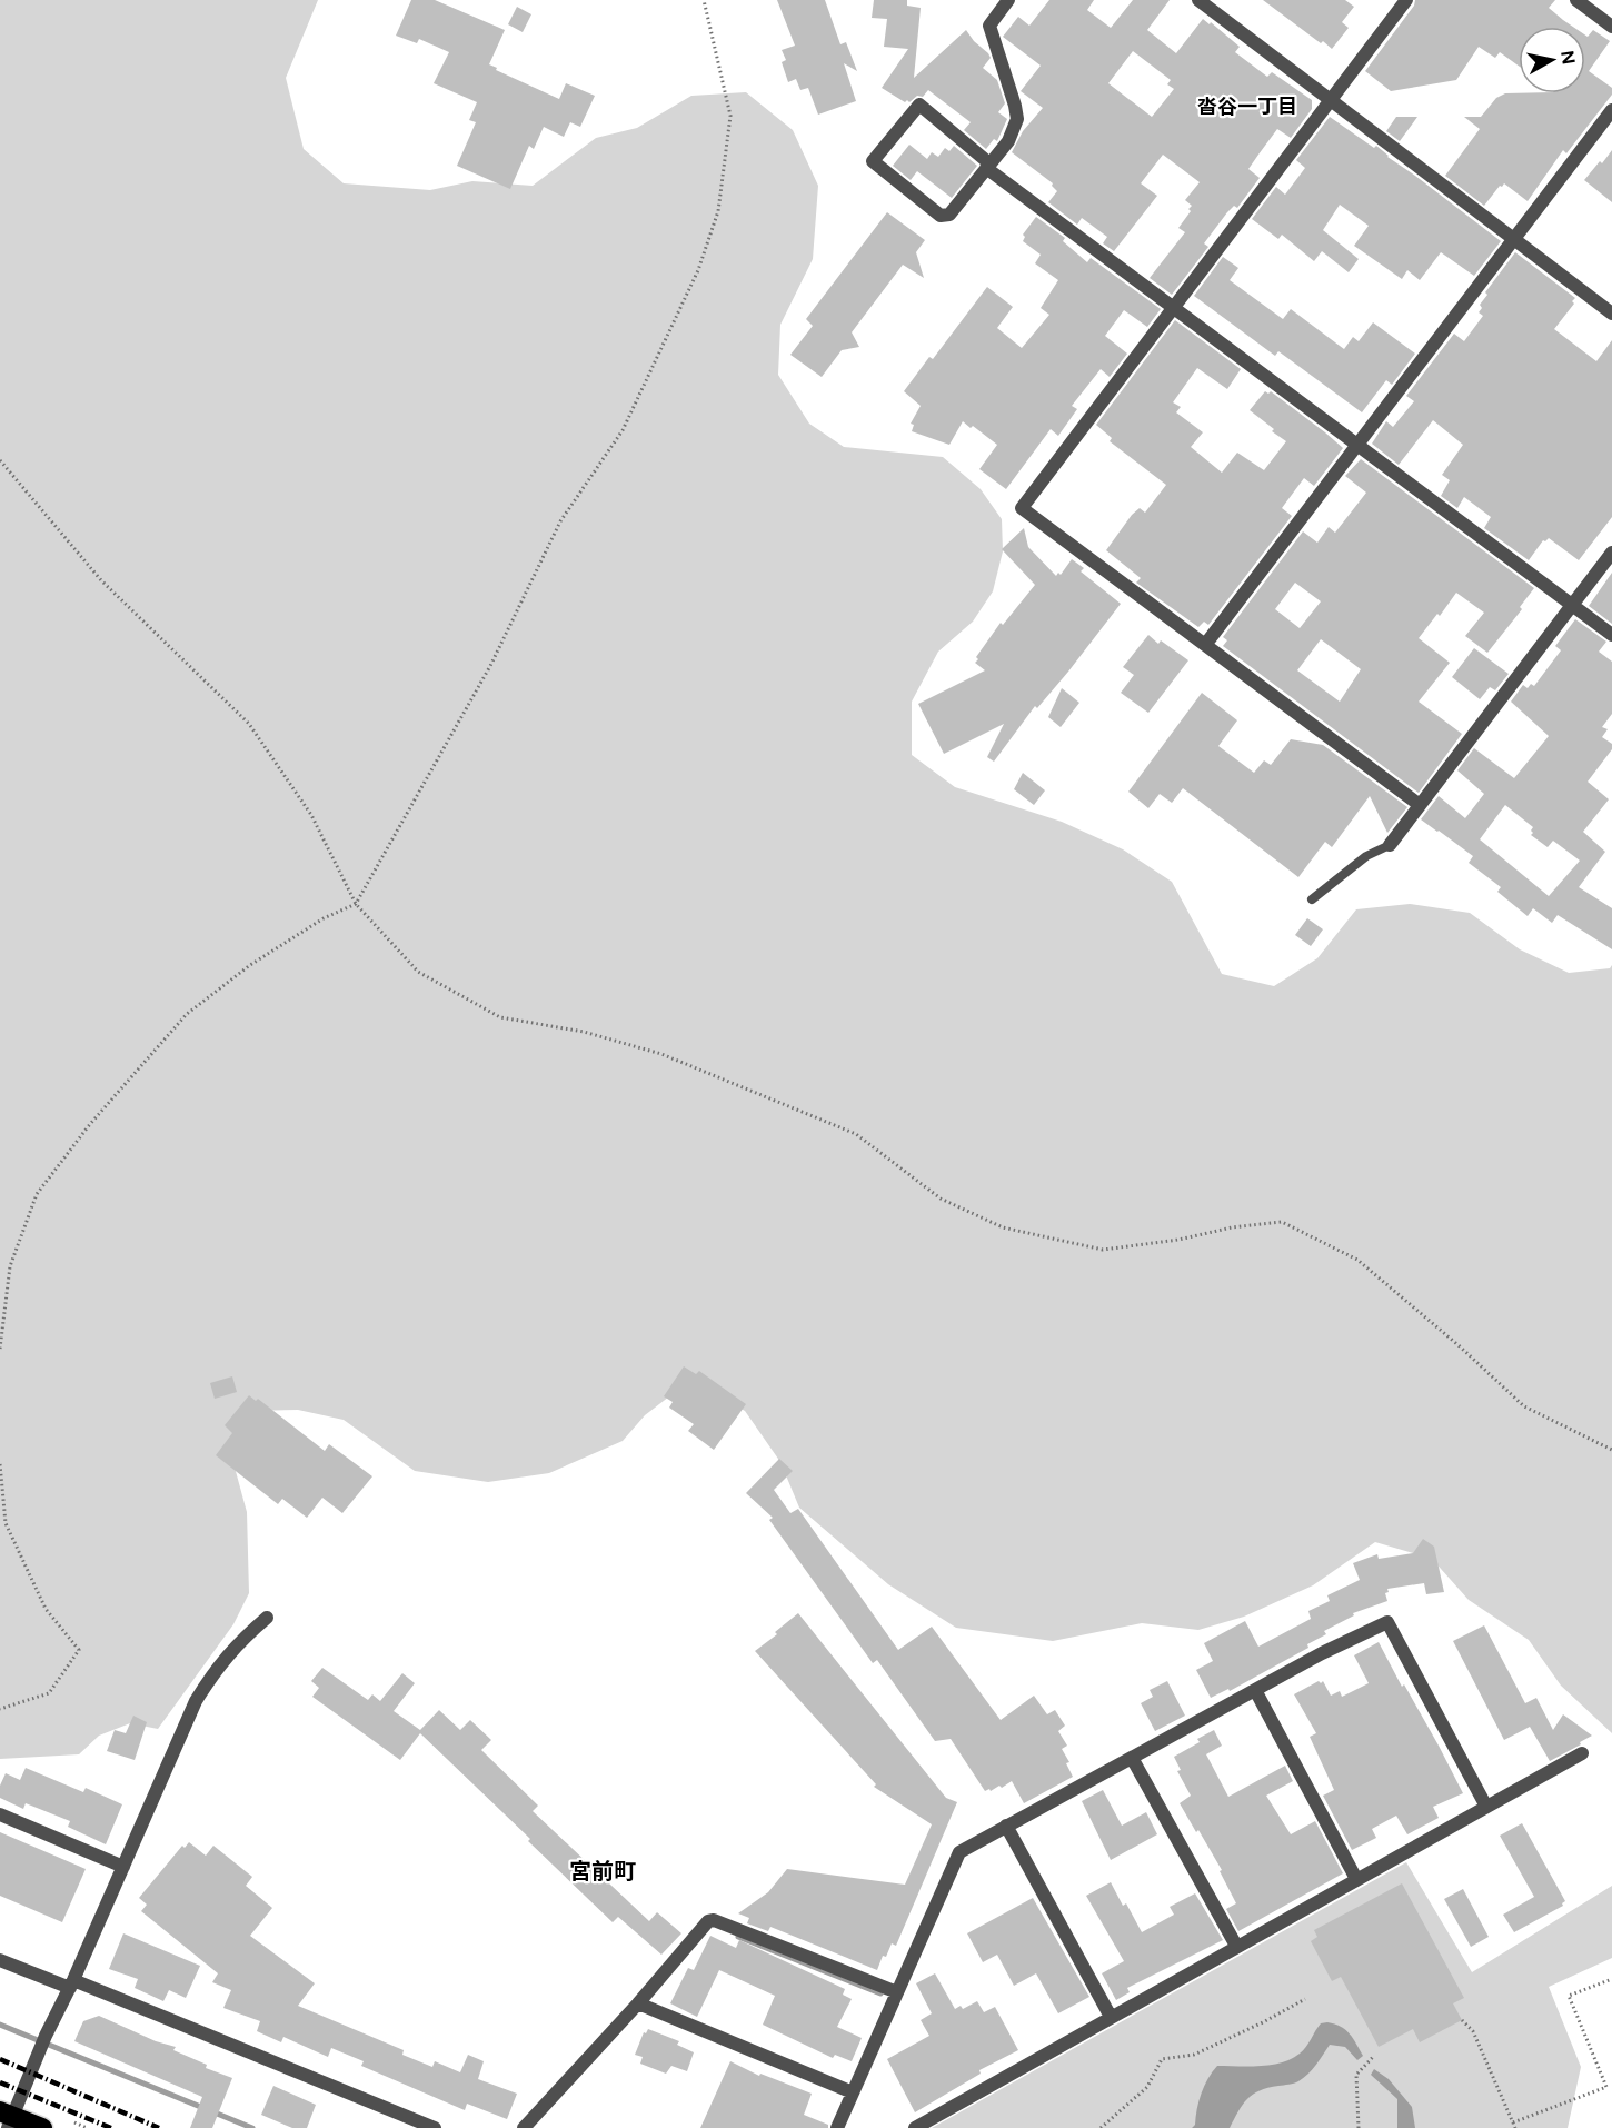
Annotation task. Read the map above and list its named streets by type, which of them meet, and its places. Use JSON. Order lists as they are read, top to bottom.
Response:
{
  "districts": ["沓谷一丁目", "宮前町"],
  "north": "right"
}
